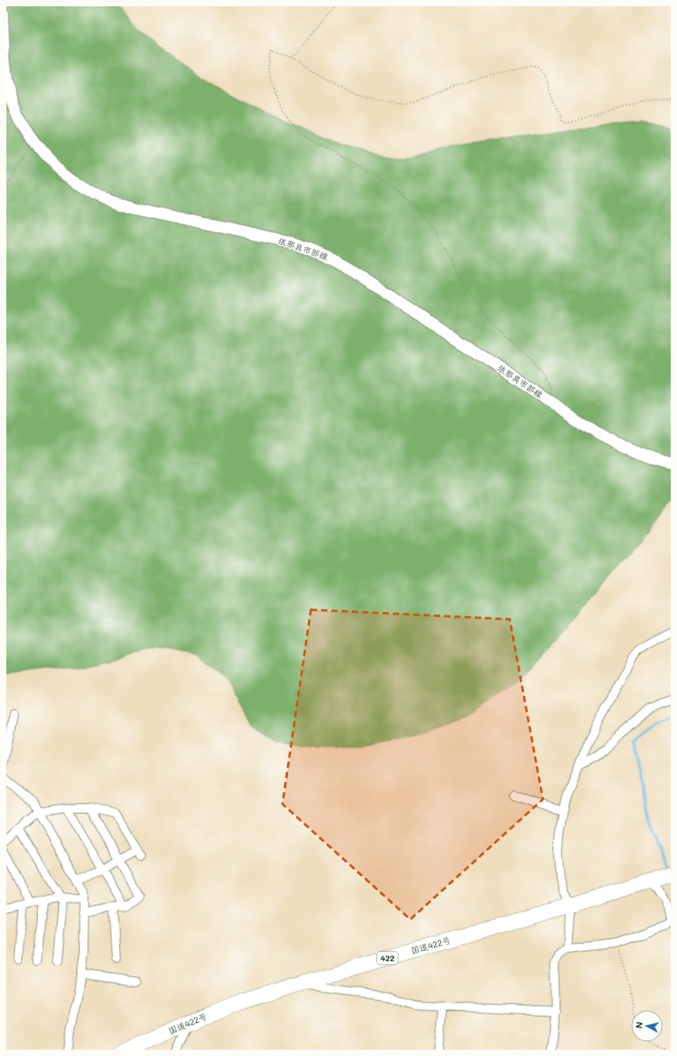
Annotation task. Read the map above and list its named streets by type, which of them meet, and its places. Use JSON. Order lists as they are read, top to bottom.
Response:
{
  "streets": {
    "highway": ["国道422号", "422"],
    "main road": ["依那具市部線"]
  },
  "north": "left"
}
